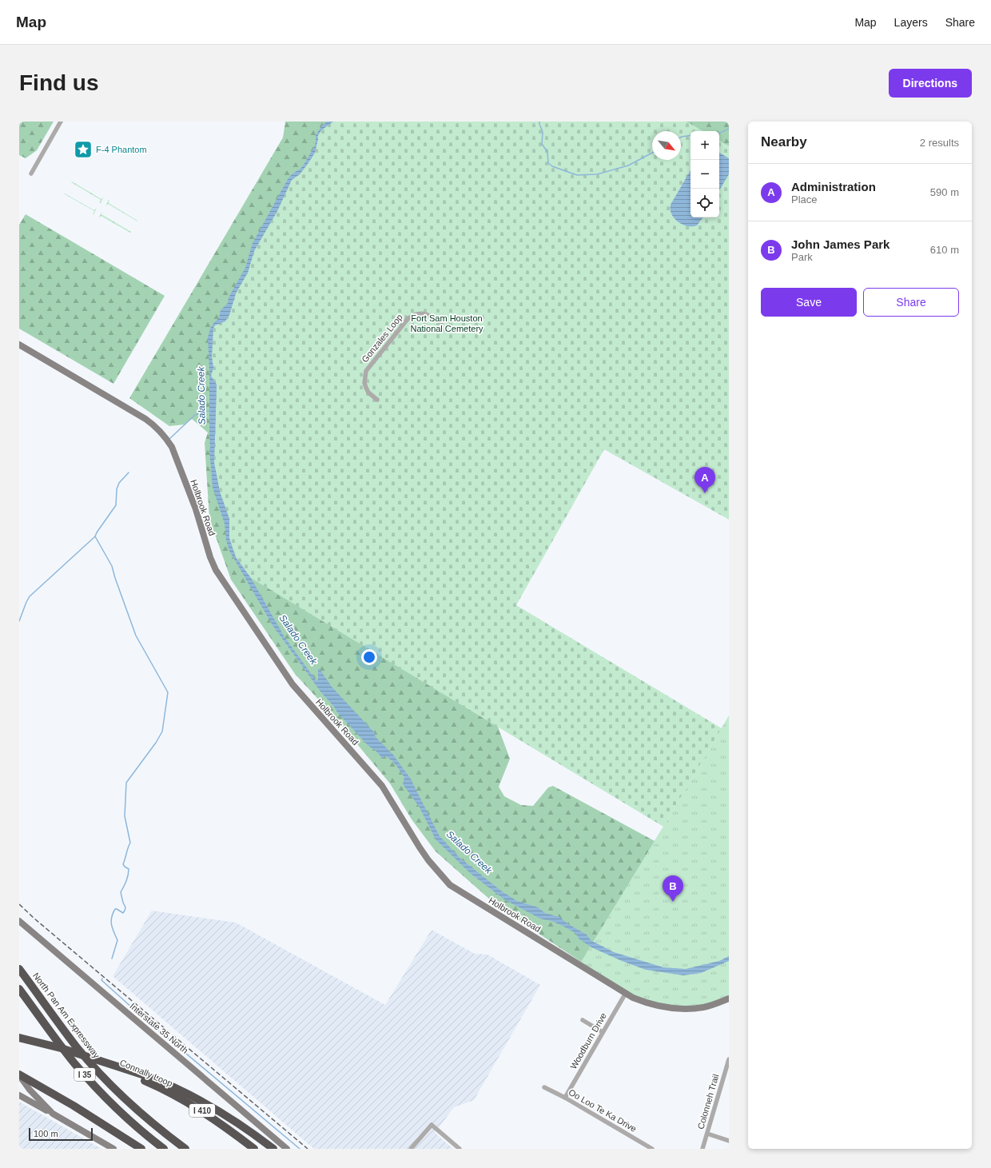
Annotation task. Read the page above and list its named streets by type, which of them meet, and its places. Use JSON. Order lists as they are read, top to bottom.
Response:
{
  "streets": {
    "highway": [
      "North Pan Am Expressway",
      "Connally Loop",
      "I 35",
      "I 410"
    ],
    "street": [
      "Gonzales Loop",
      "Holbrook Road",
      "Interstate 35 North",
      "Woodburn Drive",
      "Colonneh Trail",
      "Oo Loo Te Ka Drive"
    ]
  },
  "crossings": [
    ["Holbrook Road", "Woodburn Drive"],
    ["Woodburn Drive", "Oo Loo Te Ka Drive"]
  ],
  "water": ["Salado Creek"],
  "parks": ["Fort Sam Houston National Cemetery"],
  "places": {
    "place": ["F-4 Phantom"]
  },
  "scale_bar": "100 m",
  "north": "bottom right",
  "page": {
    "header": "Map",
    "nav": ["Map", "Layers", "Share"],
    "buttons": [
      "Directions",
      ["Save", "Share"]
    ],
    "title": "Find us",
    "heading": ["Nearby", "2 results"],
    "map_buttons": ["+", "−"],
    "list": [
      {
        "mark": "A",
        "name": "Administration",
        "note": "Place",
        "value": "590 m"
      },
      {
        "mark": "B",
        "name": "John James Park",
        "note": "Park",
        "value": "610 m"
      }
    ],
    "pins": ["A", "B"],
    "scale": "100 m"
  }
}
